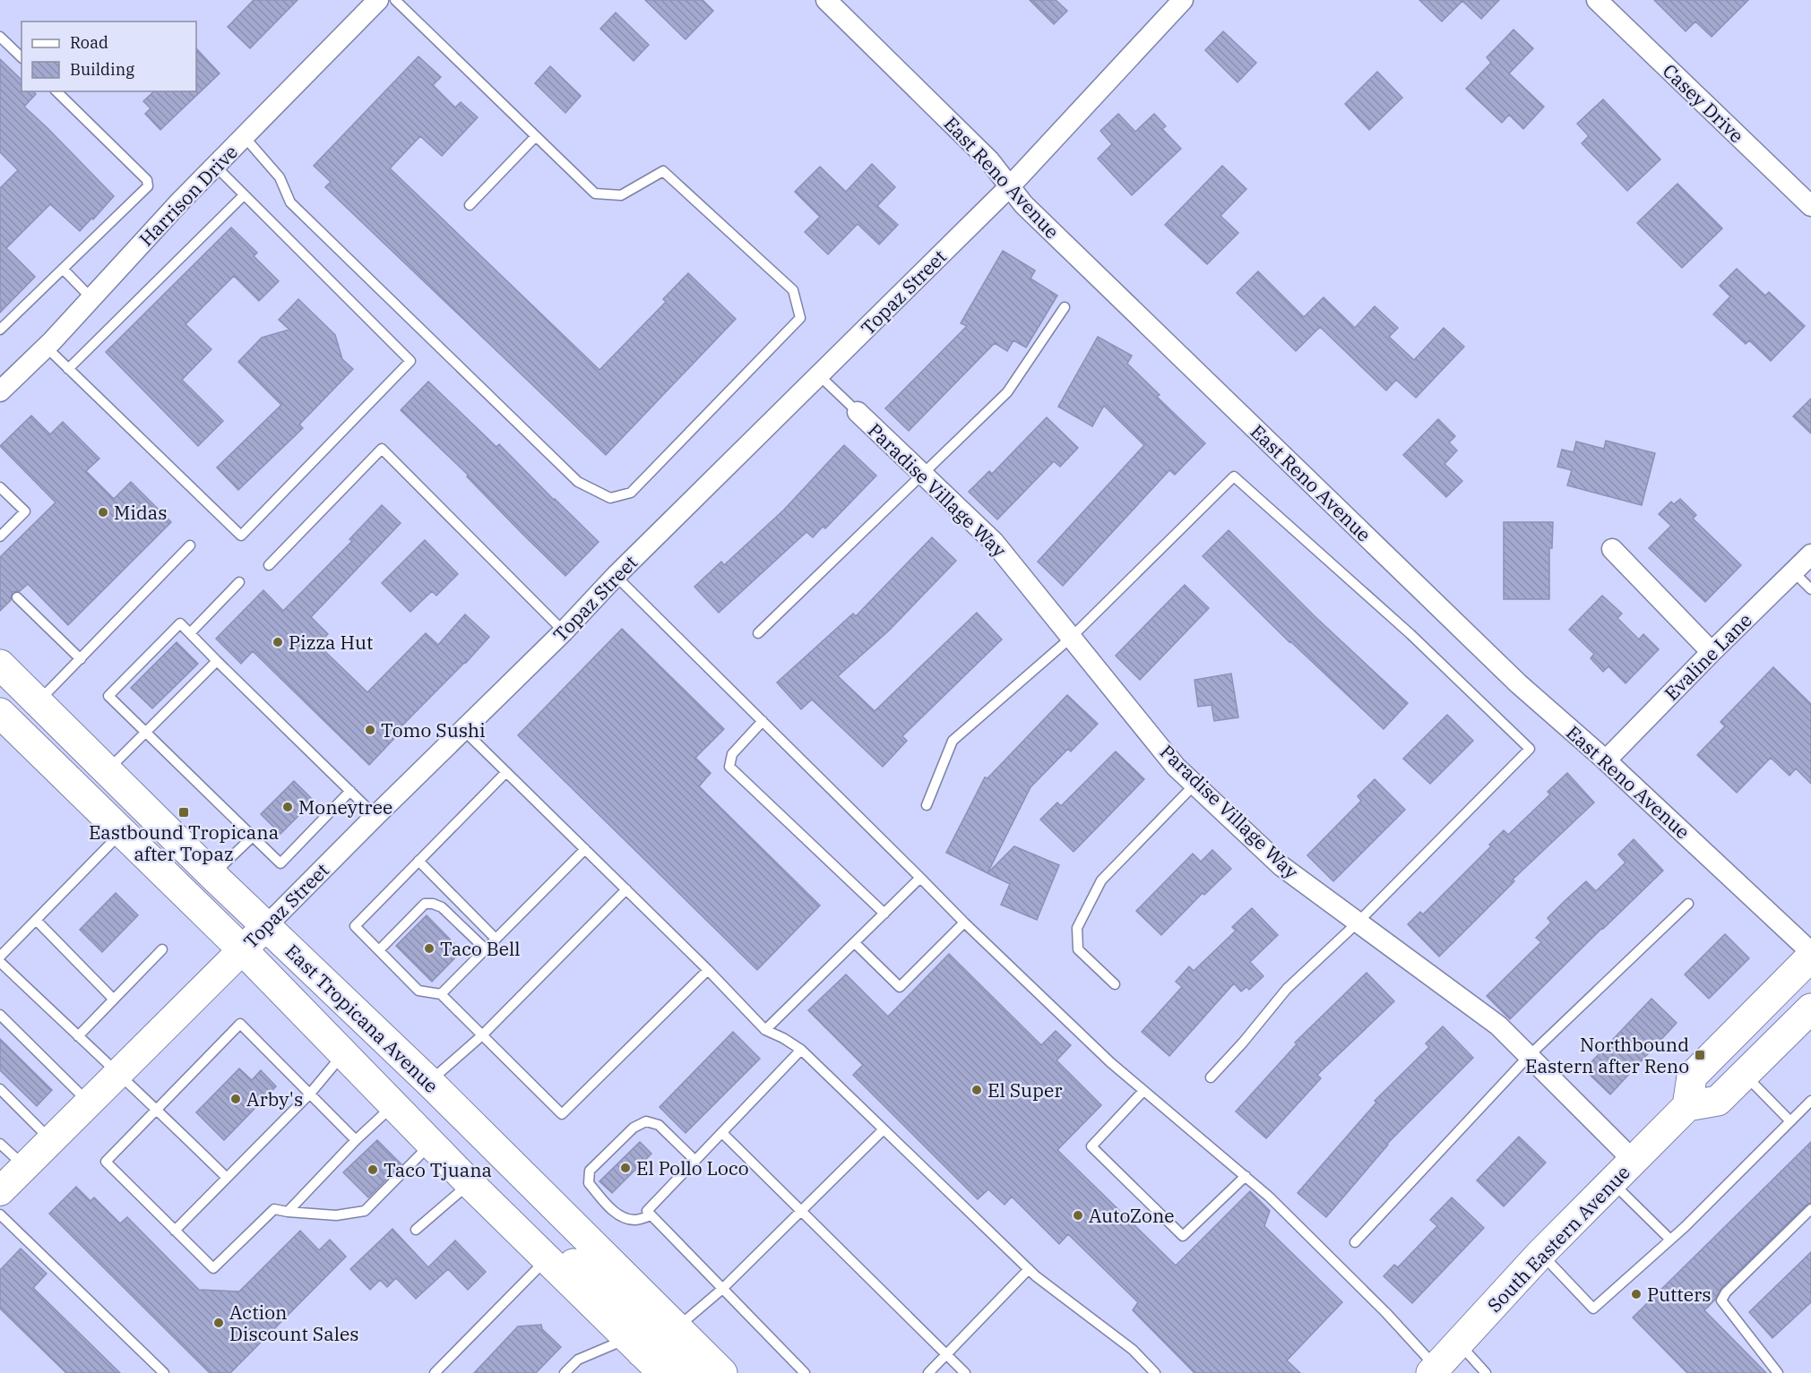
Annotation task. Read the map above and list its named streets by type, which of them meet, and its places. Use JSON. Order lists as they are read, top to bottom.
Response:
{
  "streets": {
    "main road": ["East Tropicana Avenue", "South Eastern Avenue"],
    "street": [
      "Casey Drive",
      "East Reno Avenue",
      "Harrison Drive",
      "Topaz Street",
      "Paradise Village Way",
      "Evaline Lane"
    ]
  },
  "crossings": [
    ["East Reno Avenue", "Topaz Street"],
    ["East Reno Avenue", "Evaline Lane"],
    ["Topaz Street", "Paradise Village Way"],
    ["Topaz Street", "East Tropicana Avenue"],
    ["Paradise Village Way", "South Eastern Avenue"]
  ],
  "places": {
    "other": [
      "Midas",
      "Pizza Hut",
      "Tomo Sushi",
      "Moneytree",
      "Taco Bell",
      "El Super",
      "Arby's",
      "El Pollo Loco",
      "Taco Tjuana",
      "AutoZone",
      "Putters",
      "Action Discount Sales"
    ],
    "transit": ["Eastbound Tropicana after Topaz", "Northbound Eastern after Reno"]
  },
  "legend": ["Road", "Building"]
}
